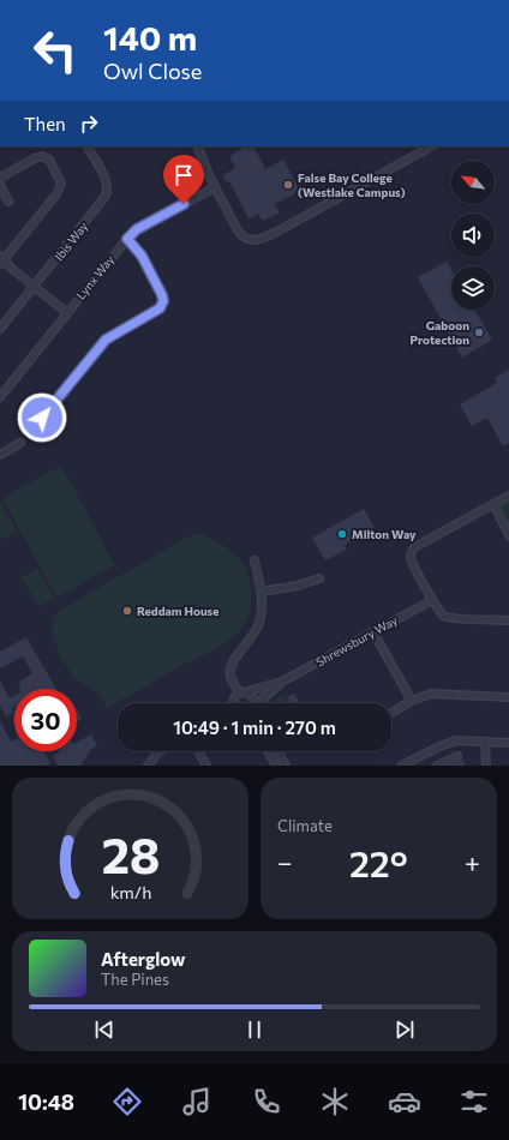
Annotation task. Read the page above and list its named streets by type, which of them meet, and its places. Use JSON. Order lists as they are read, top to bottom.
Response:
{
  "streets": {
    "street": ["Ibis Way", "Lynx Way", "Shrewsbury Way"]
  },
  "places": [
    "False Bay College (Westlake Campus)",
    "Gaboon Protection",
    "Milton Way",
    "Reddam House"
  ],
  "north": "top left",
  "page": {
    "turn": ["140 m", "Owl Close"],
    "then": "Then",
    "limit": "30",
    "trip": "10:49 · 1 min · 270 m",
    "tile": "Climate",
    "heat": ["−", "22°", "+"],
    "song": ["Afterglow", "The Pines"],
    "tabs": "10:48",
    "gauge": ["28", "km/h"]
  }
}
